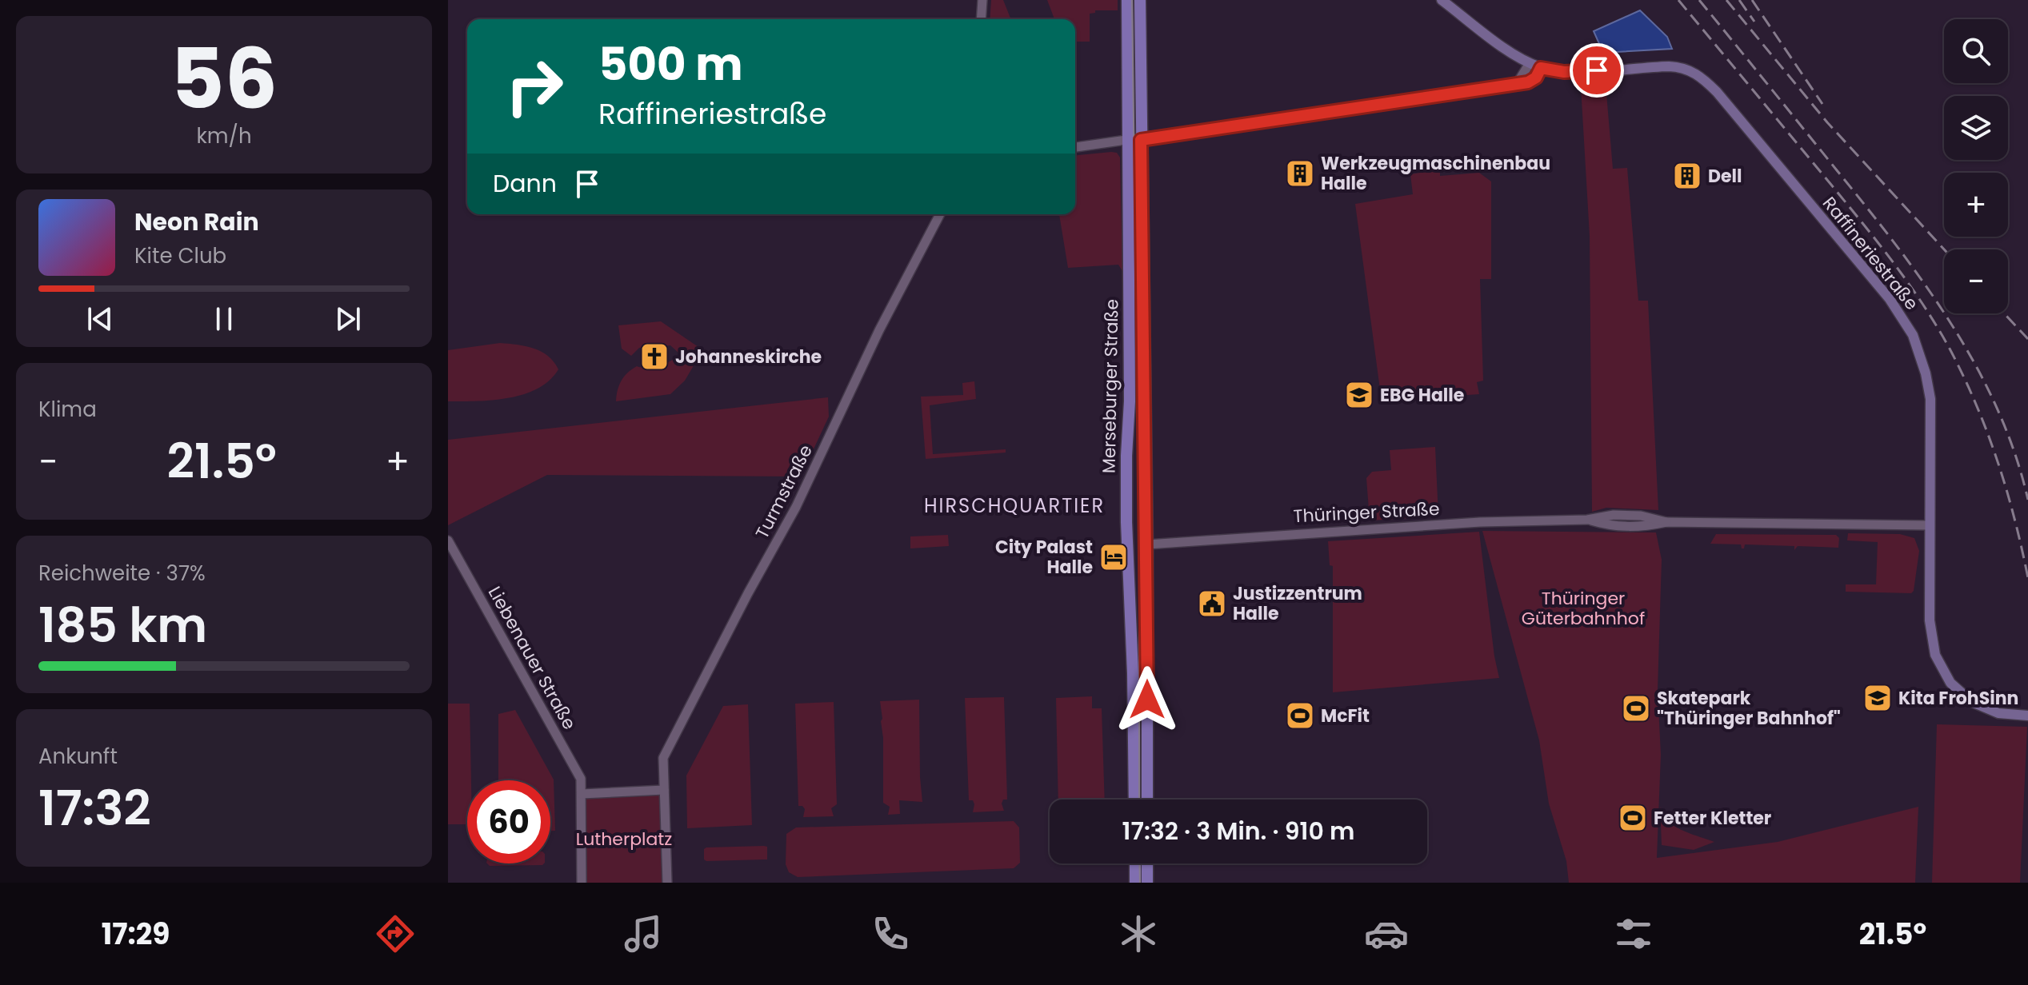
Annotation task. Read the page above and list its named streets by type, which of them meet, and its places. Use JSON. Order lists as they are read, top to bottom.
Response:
{
  "streets": {
    "main road": ["Raffineriestraße", "Merseburger Straße"],
    "street": ["Turmstraße", "Thüringer Straße", "Liebenauer Straße"]
  },
  "crossings": [
    ["Raffineriestraße", "Thüringer Straße"],
    ["Merseburger Straße", "Thüringer Straße"]
  ],
  "districts": ["HIRSCHQUARTIER"],
  "parks": ["Thüringer Güterbahnhof", "Lutherplatz"],
  "places": {
    "building": ["Werkzeugmaschinenbau Halle", "Dell"],
    "church": ["Johanneskirche"],
    "school or university": ["EBG Halle", "Kita FrohSinn"],
    "hotel": ["City Palast Halle"],
    "public building": ["Justizzentrum Halle"],
    "sports": ["Skatepark \"Thüringer Bahnhof\"", "McFit", "Fetter Kletter"]
  },
  "page": {
    "tile": [
      ["56", "km/h"],
      "Klima",
      ["Reichweite · 37%", "185 km"],
      ["Ankunft", "17:32"]
    ],
    "map_buttons": ["+", "−"],
    "turn": ["500 m", "Raffineriestraße"],
    "then": "Dann",
    "song": ["Neon Rain", "Kite Club"],
    "heat": ["−", "21.5°", "+"],
    "limit": "60",
    "trip": "17:32 · 3 Min. · 910 m",
    "tabs": ["17:29", "21.5°"]
  }
}
